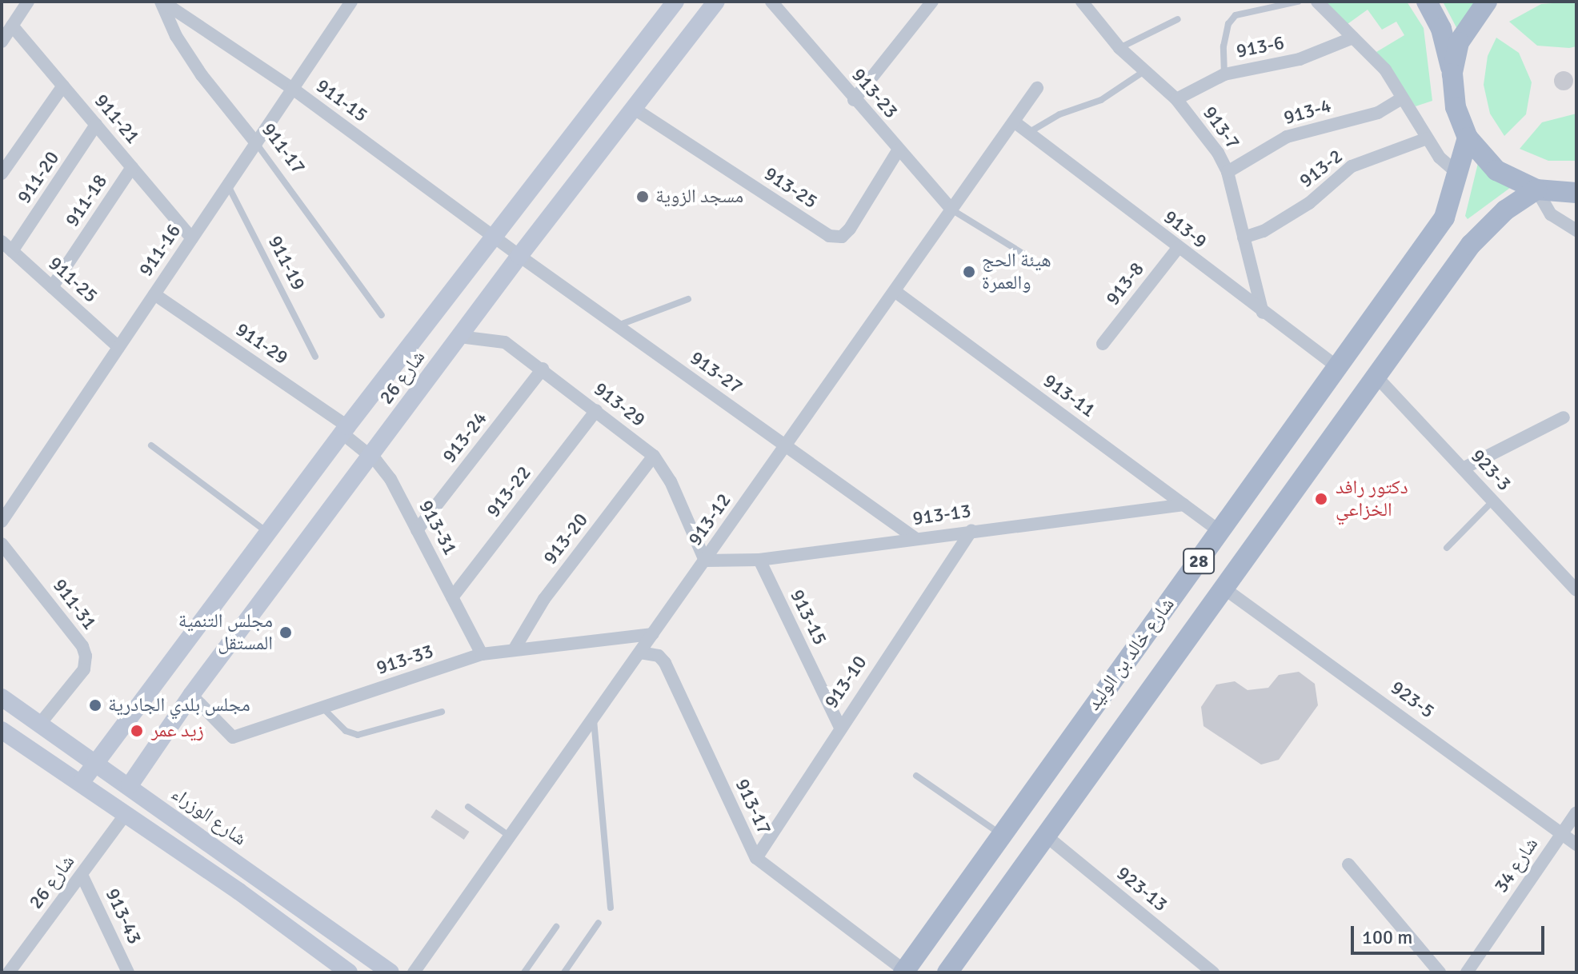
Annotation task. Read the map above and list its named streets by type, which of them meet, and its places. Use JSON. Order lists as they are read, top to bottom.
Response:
{
  "streets": {
    "main road": ["28", "شارع خالد بن الوليد"],
    "street": [
      "913-6",
      "913-23",
      "911-15",
      "913-4",
      "911-21",
      "913-7",
      "911-17",
      "913-2",
      "911-20",
      "913-25",
      "911-18",
      "913-9",
      "911-16",
      "911-25",
      "913-8",
      "911-29",
      "913-27",
      "شارع 26",
      "913-11",
      "913-29",
      "913-24",
      "923-3",
      "913-22",
      "913-13",
      "913-12",
      "913-31",
      "913-20",
      "911-31",
      "913-15",
      "913-33",
      "913-10",
      "923-5",
      "913-17",
      "شارع الوزراء",
      "شارع 34",
      "923-13",
      "913-43"
    ],
    "lane": ["911-19"]
  },
  "crossings": [
    ["913-6", "913-7"],
    ["913-23", "913-25"],
    ["913-23", "913-12"],
    ["911-15", "911-17"],
    ["911-15", "911-16"],
    ["911-15", "913-27"],
    ["911-15", "شارع 26"],
    ["913-4", "913-7"],
    ["911-21", "911-20"],
    ["911-21", "911-18"],
    ["911-21", "911-16"],
    ["913-7", "913-2"],
    ["913-7", "913-9"],
    ["911-17", "911-16"],
    ["911-20", "911-25"],
    ["913-25", "شارع 26"],
    ["911-18", "911-25"],
    ["913-9", "913-8"],
    ["913-9", "913-12"],
    ["913-9", "شارع خالد بن الوليد"],
    ["911-16", "911-19"],
    ["911-16", "911-25"],
    ["911-16", "911-29"],
    ["911-29", "شارع 26"],
    ["911-29", "913-31"],
    ["913-27", "شارع 26"],
    ["913-27", "913-13"],
    ["913-27", "913-12"],
    ["شارع 26", "913-29"],
    ["شارع 26", "913-31"],
    ["شارع 26", "913-33"],
    ["شارع 26", "شارع الوزراء"],
    ["شارع 26", "913-43"],
    ["913-11", "913-13"],
    ["913-11", "913-12"],
    ["913-11", "شارع خالد بن الوليد"],
    ["913-29", "913-24"],
    ["913-29", "913-22"],
    ["913-29", "913-13"],
    ["913-29", "913-12"],
    ["913-29", "913-20"],
    ["913-24", "913-31"],
    ["923-3", "شارع خالد بن الوليد"],
    ["913-22", "913-31"],
    ["913-13", "913-12"],
    ["913-13", "913-15"],
    ["913-13", "913-10"],
    ["913-12", "913-33"],
    ["913-12", "913-17"],
    ["913-31", "913-33"],
    ["913-20", "913-33"],
    ["911-31", "شارع الوزراء"],
    ["913-15", "913-10"],
    ["شارع خالد بن الوليد", "923-5"],
    ["شارع خالد بن الوليد", "913-17"],
    ["شارع خالد بن الوليد", "923-13"],
    ["913-10", "913-17"],
    ["923-5", "شارع 34"]
  ],
  "places": [
    "مسجد الزوية",
    "هيئة الحج والعمرة",
    "دكتور رافد الخزاعي",
    "مجلس التنمية المستقل",
    "مجلس بلدي الجادرية",
    "زيد عمر"
  ],
  "scale_bar": "100 m"
}
